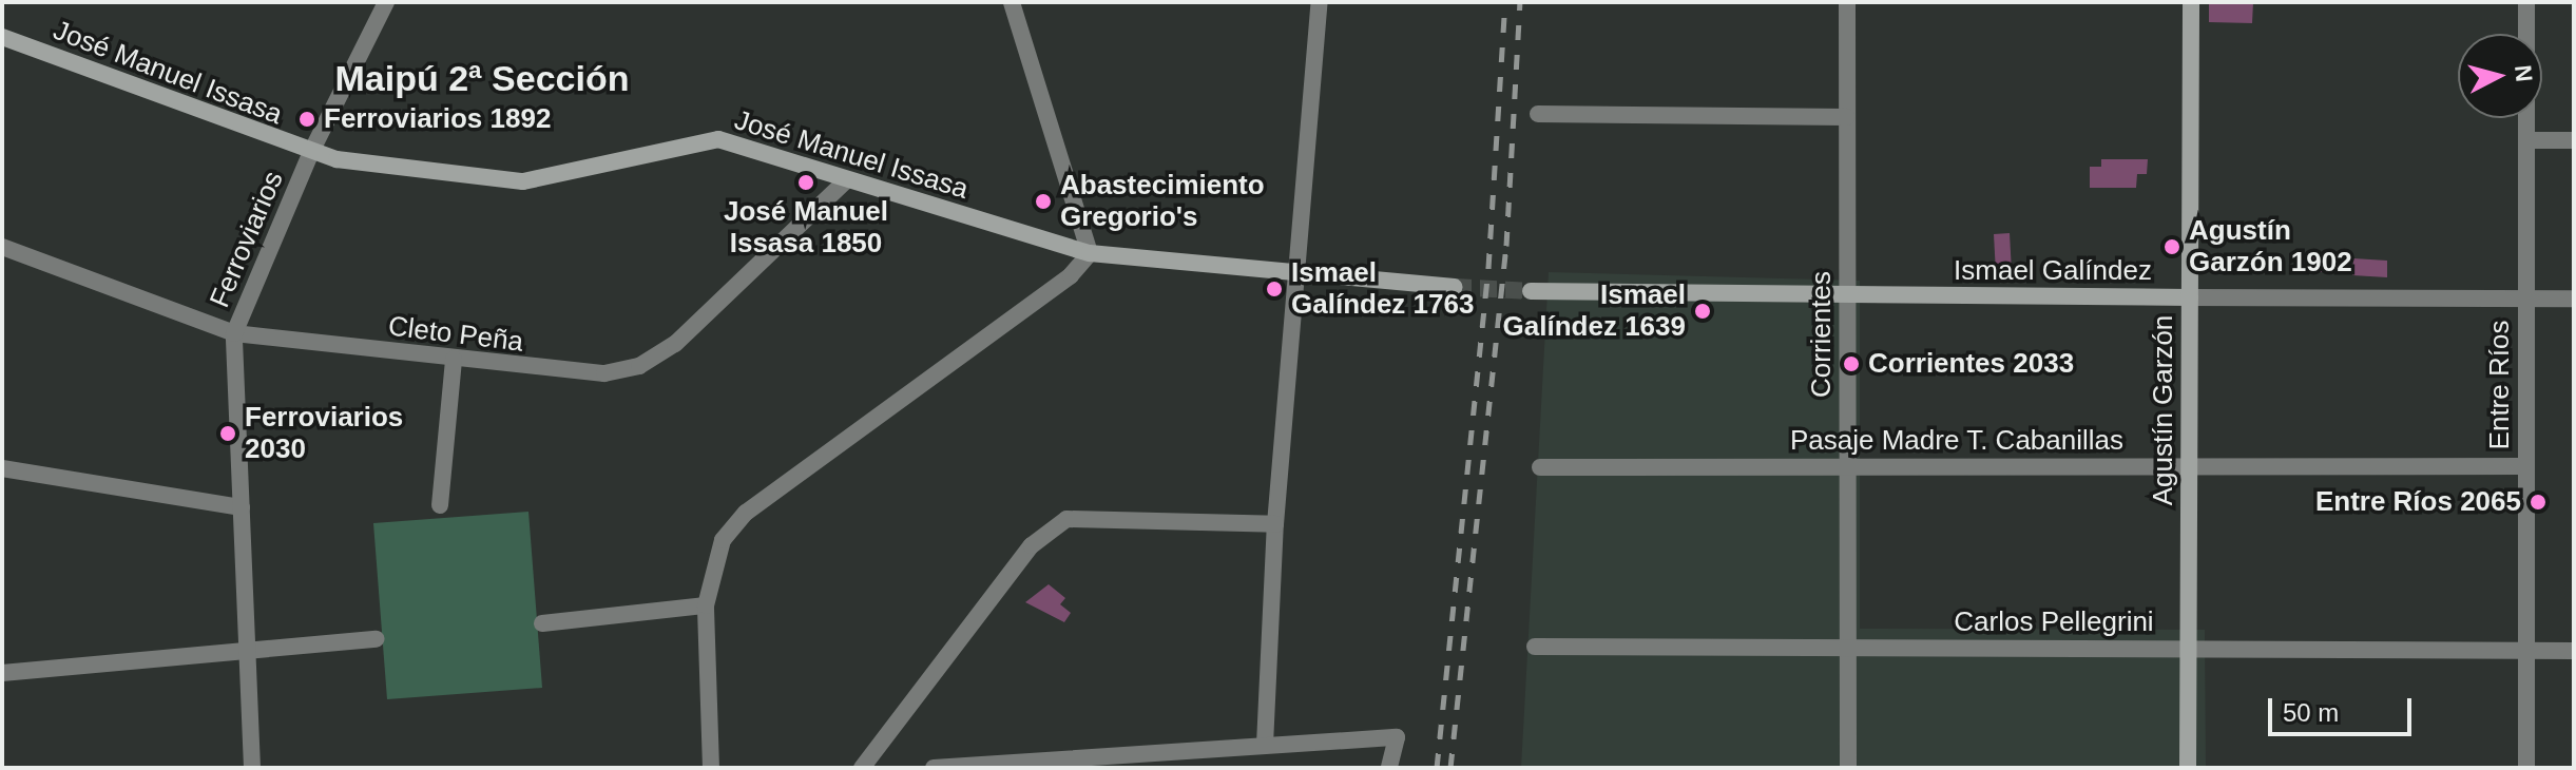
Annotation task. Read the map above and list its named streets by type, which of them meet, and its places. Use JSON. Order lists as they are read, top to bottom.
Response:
{
  "streets": {
    "main road": ["José Manuel Issasa", "Ismael Galíndez", "Agustín Garzón"],
    "street": [
      "Ferroviarios",
      "Cleto Peña",
      "Corrientes",
      "Entre Ríos",
      "Pasaje Madre T. Cabanillas",
      "Carlos Pellegrini"
    ]
  },
  "crossings": [
    ["José Manuel Issasa", "Ferroviarios"],
    ["José Manuel Issasa", "Cleto Peña"],
    ["Ferroviarios", "Cleto Peña"],
    ["Ismael Galíndez", "Corrientes"],
    ["Ismael Galíndez", "Entre Ríos"],
    ["Ismael Galíndez", "Agustín Garzón"],
    ["Corrientes", "Pasaje Madre T. Cabanillas"],
    ["Corrientes", "Carlos Pellegrini"],
    ["Entre Ríos", "Pasaje Madre T. Cabanillas"],
    ["Entre Ríos", "Carlos Pellegrini"],
    ["Agustín Garzón", "Pasaje Madre T. Cabanillas"],
    ["Agustín Garzón", "Carlos Pellegrini"]
  ],
  "districts": ["Maipú 2ª Sección"],
  "places": [
    "Ferroviarios 1892",
    "José Manuel Issasa 1850",
    "Abastecimiento Gregorio's",
    "Agustín Garzón 1902",
    "Ismael Galíndez 1763",
    "Ismael Galíndez 1639",
    "Corrientes 2033",
    "Ferroviarios 2030",
    "Entre Ríos 2065"
  ],
  "scale_bar": "50 m",
  "north": "right"
}
